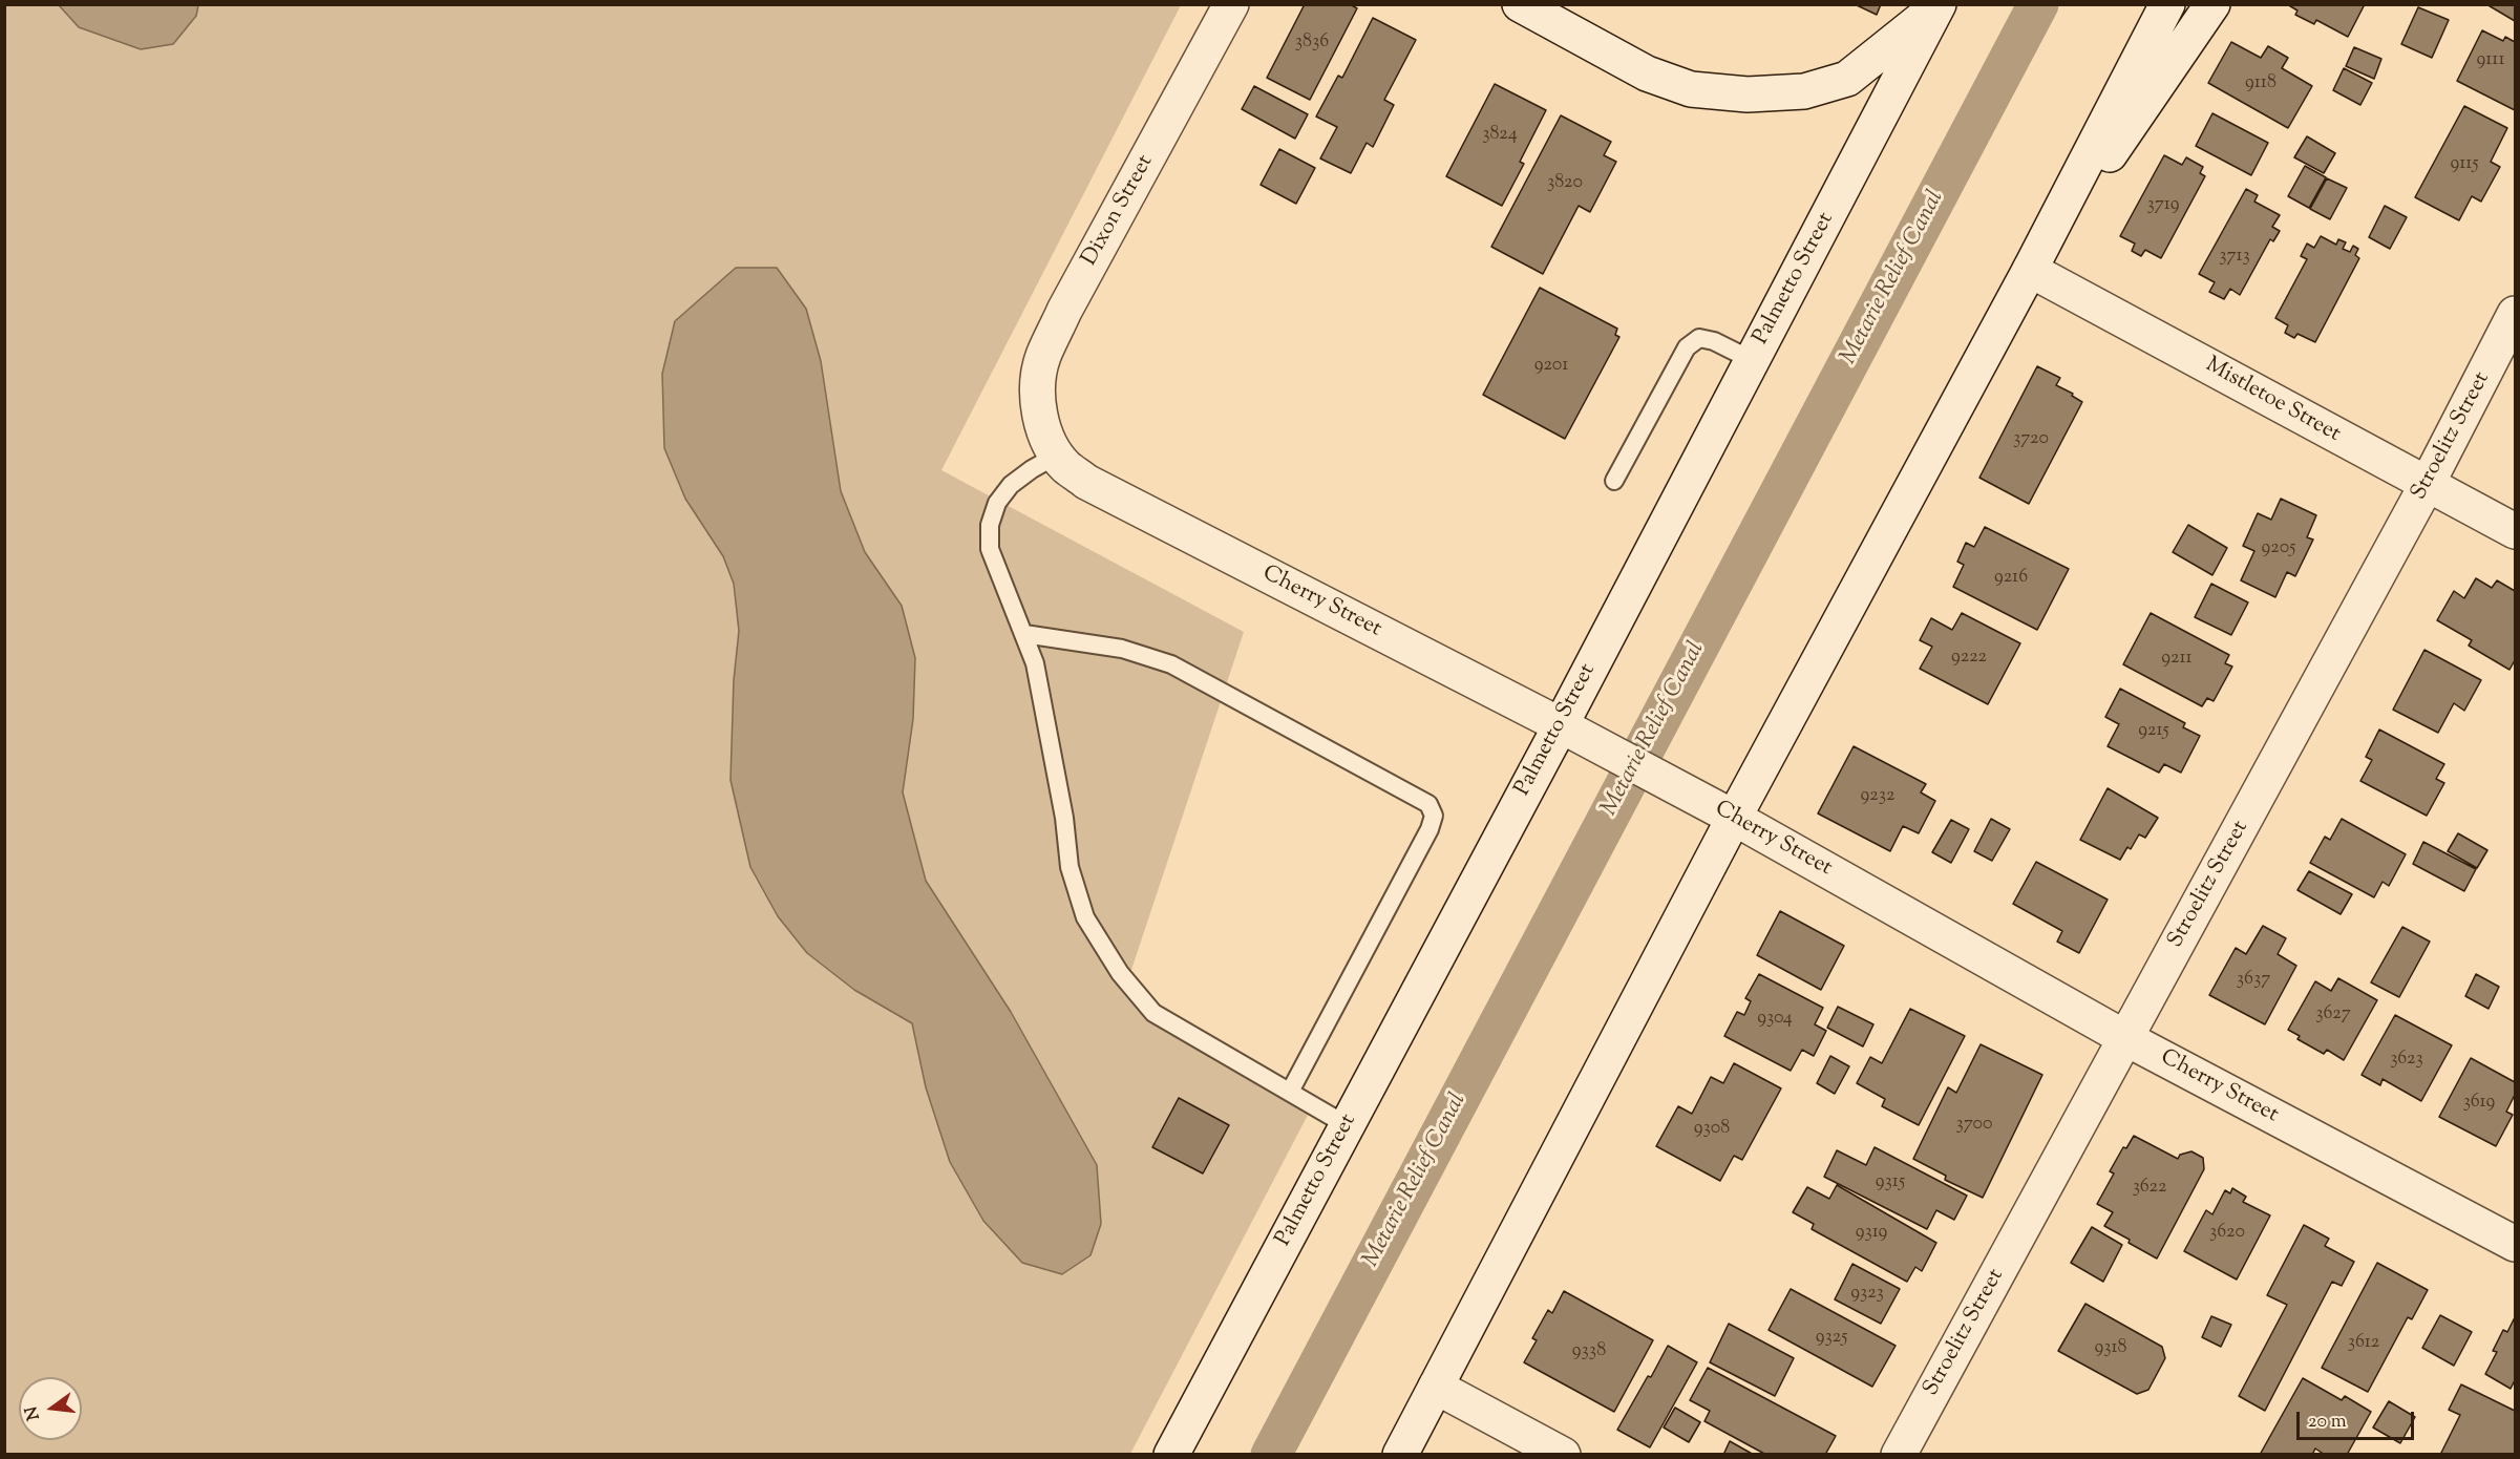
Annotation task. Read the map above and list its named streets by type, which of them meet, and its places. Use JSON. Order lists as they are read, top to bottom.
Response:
{
  "streets": {
    "street": [
      "Dixon Street",
      "Palmetto Street",
      "Mistletoe Street",
      "Stroelitz Street",
      "Cherry Street"
    ]
  },
  "crossings": [
    ["Dixon Street", "Cherry Street"],
    ["Palmetto Street", "Cherry Street"],
    ["Mistletoe Street", "Stroelitz Street"],
    ["Stroelitz Street", "Cherry Street"]
  ],
  "water": ["Metarie Relief Canal"],
  "house_numbers": [
    "3836",
    "9111",
    "9118",
    "3824",
    "9115",
    "3820",
    "3719",
    "3713",
    "9201",
    "3720",
    "9205",
    "9216",
    "9222",
    "9211",
    "9215",
    "9232",
    "3637",
    "3627",
    "9304",
    "3623",
    "3619",
    "3700",
    "9308",
    "9315",
    "3622",
    "9319",
    "3620",
    "9323",
    "9325",
    "3612",
    "9318",
    "9338"
  ],
  "scale_bar": "20 m",
  "north": "left"
}
